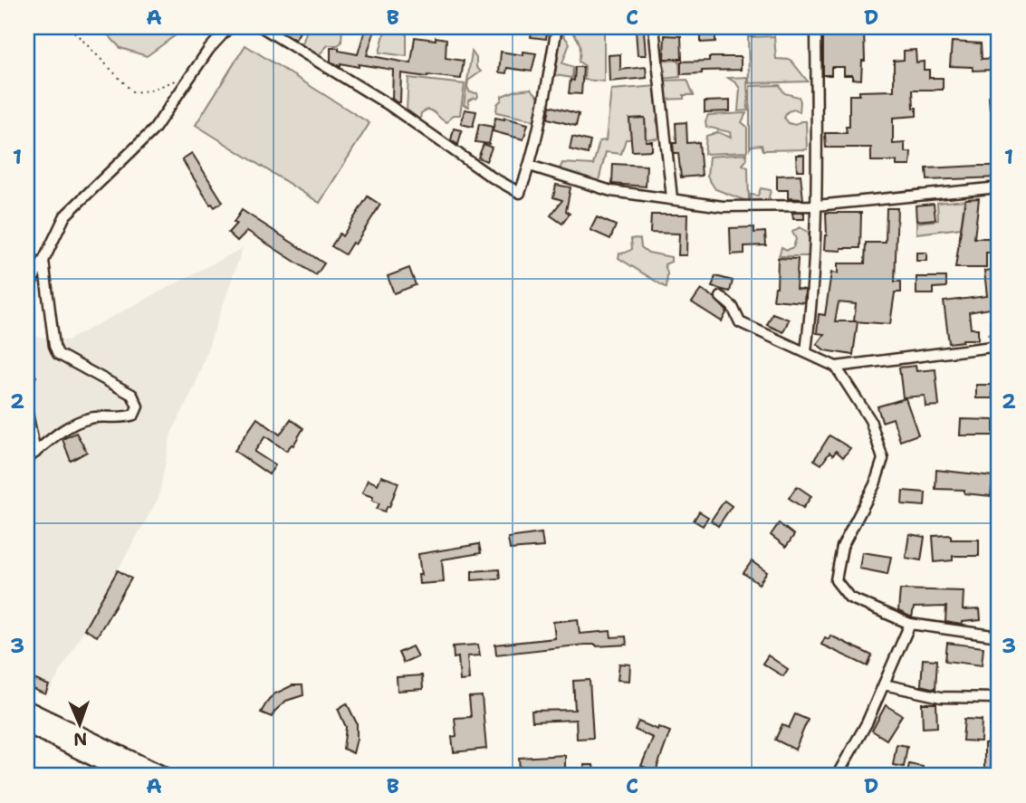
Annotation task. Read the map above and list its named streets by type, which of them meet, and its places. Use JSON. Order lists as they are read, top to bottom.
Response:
{
  "north": "bottom",
  "grid": {
    "columns": [
      "A",
      "B",
      "C",
      "D"
    ],
    "rows": ["1", "2", "3"]
  }
}
